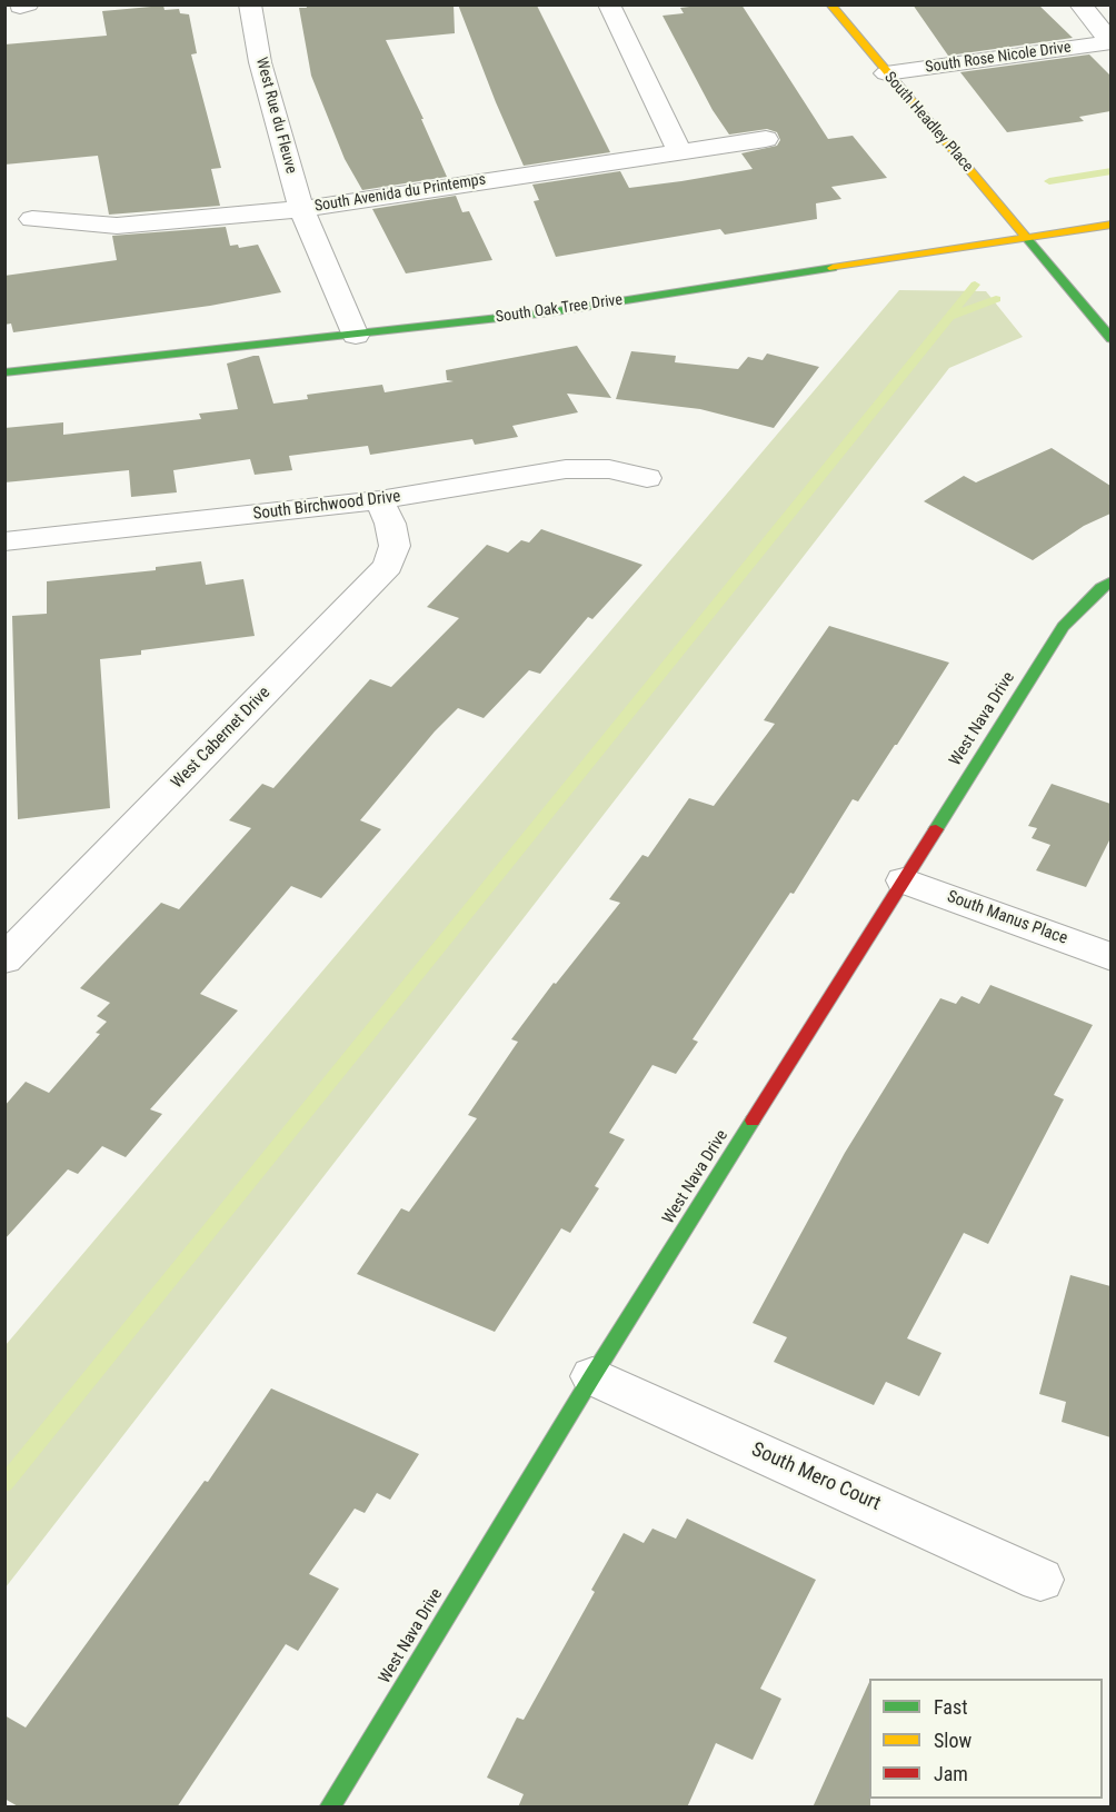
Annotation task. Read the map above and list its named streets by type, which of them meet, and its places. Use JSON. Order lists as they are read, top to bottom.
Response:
{
  "streets": {
    "street": [
      "South Rose Nicole Drive",
      "West Rue du Fleuve",
      "South Headley Place",
      "South Avenida du Printemps",
      "South Oak Tree Drive",
      "South Birchwood Drive",
      "West Nava Drive",
      "West Cabernet Drive",
      "South Manus Place",
      "South Mero Court"
    ]
  },
  "crossings": [
    ["South Rose Nicole Drive", "South Headley Place"],
    ["West Rue du Fleuve", "South Avenida du Printemps"],
    ["West Rue du Fleuve", "South Oak Tree Drive"],
    ["South Headley Place", "South Oak Tree Drive"],
    ["South Birchwood Drive", "West Cabernet Drive"],
    ["West Nava Drive", "South Manus Place"],
    ["West Nava Drive", "South Mero Court"]
  ],
  "legend": ["Fast", "Slow", "Jam"]
}
